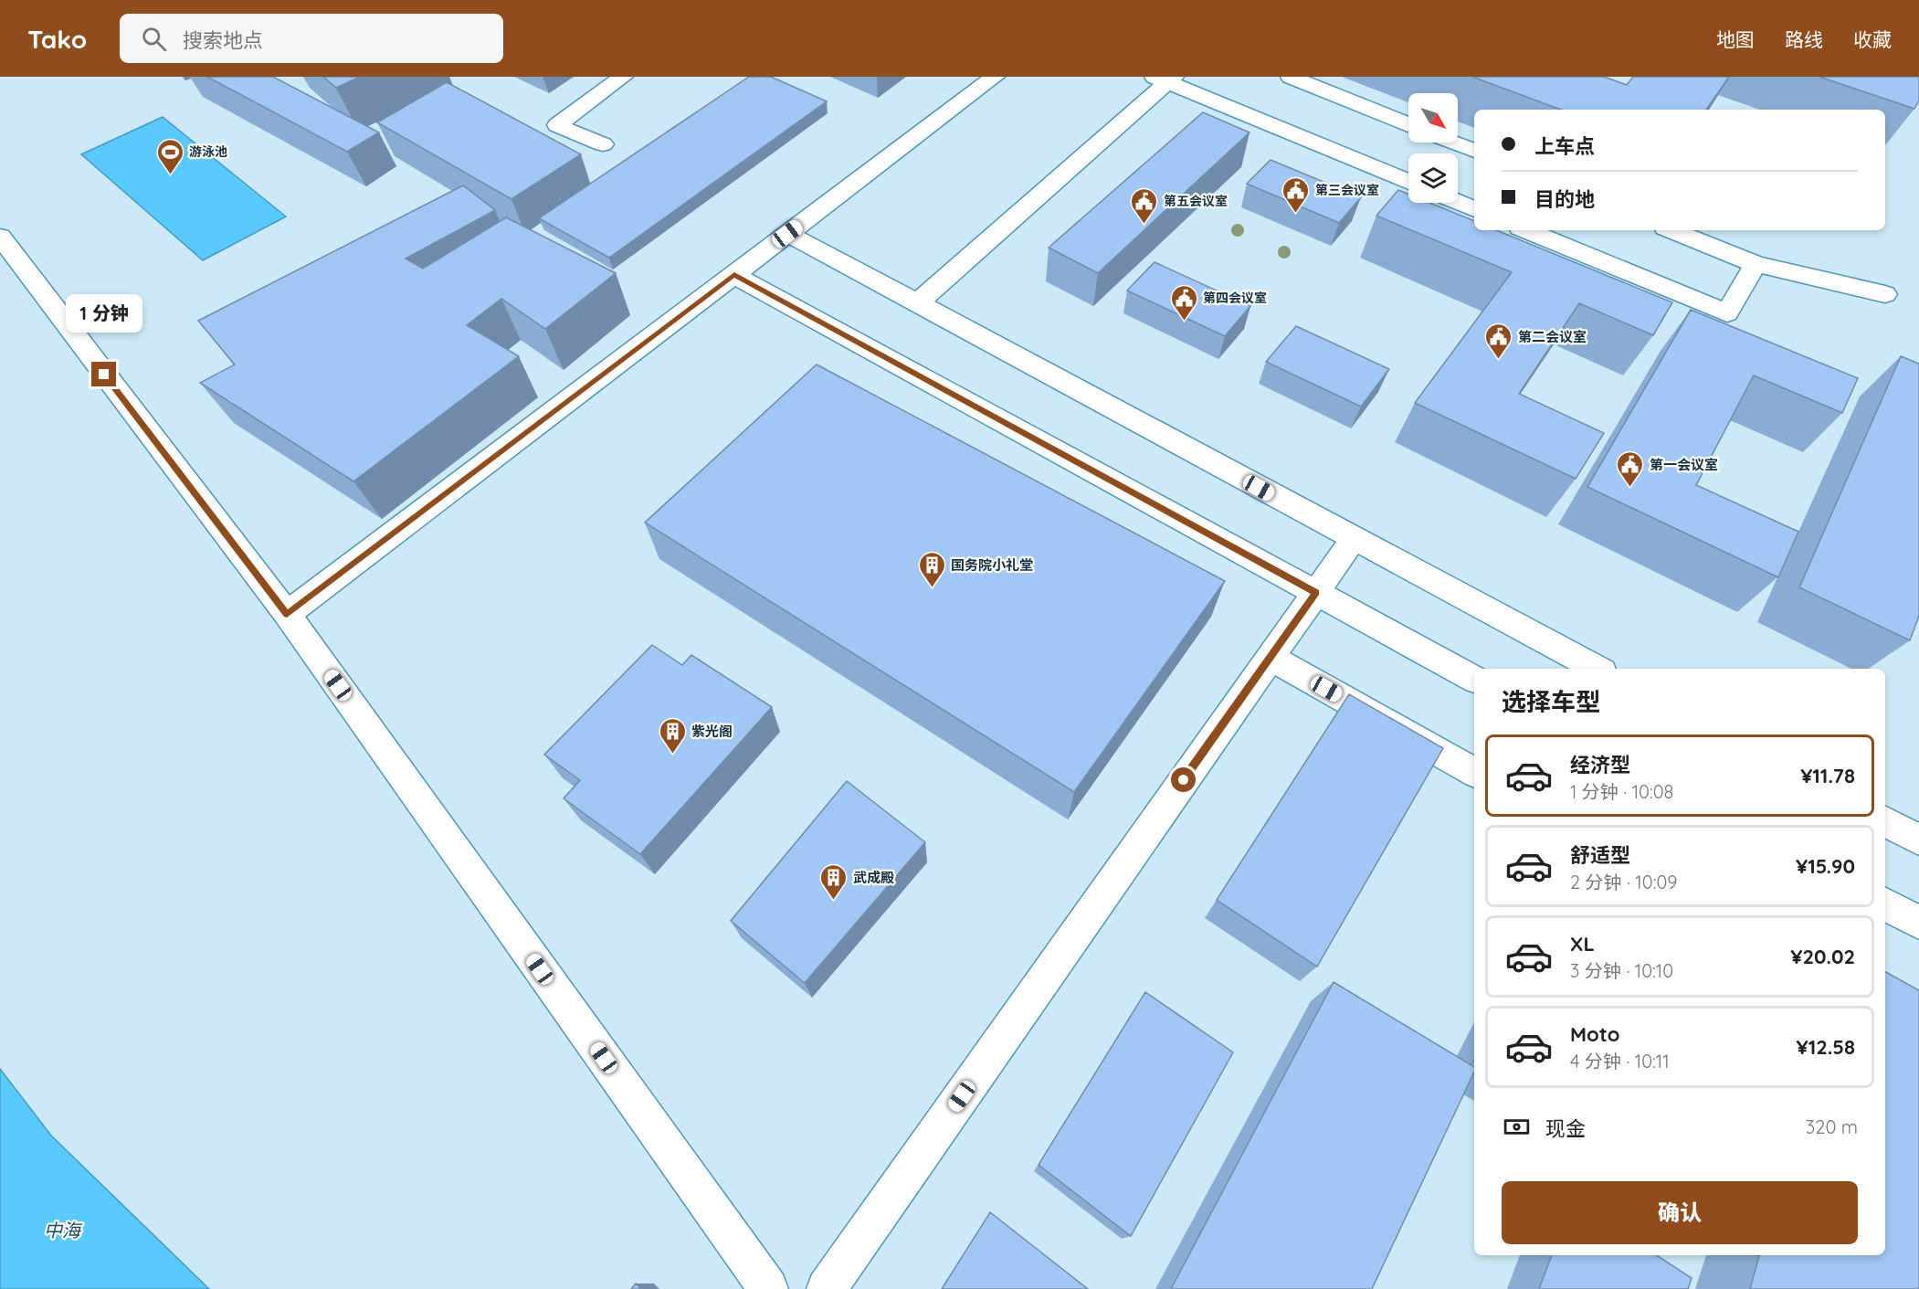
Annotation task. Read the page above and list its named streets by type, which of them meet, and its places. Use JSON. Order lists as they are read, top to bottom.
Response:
{
  "water": ["中海"],
  "places": {
    "sports": ["游泳池"],
    "public building": [
      "第三会议室",
      "第五会议室",
      "第四会议室",
      "第二会议室",
      "第一会议室"
    ],
    "building": ["国务院小礼堂", "紫光阁", "武成殿"]
  },
  "north": "bottom right",
  "page": {
    "header": "Tako",
    "search": "搜索地点",
    "nav": ["地图", "路线", "收藏"],
    "banner": ["上车点", "目的地"],
    "bubble": "1 分钟",
    "heading": "选择车型",
    "list": [
      {
        "name": "经济型",
        "note": "1 分钟 · 10:08",
        "value": "¥11.78"
      },
      {
        "name": "舒适型",
        "note": "2 分钟 · 10:09",
        "value": "¥15.90"
      },
      {
        "name": "XL",
        "note": "3 分钟 · 10:10",
        "value": "¥20.02"
      },
      {
        "name": "Moto",
        "note": "4 分钟 · 10:11",
        "value": "¥12.58"
      }
    ],
    "pay": ["现金", "320 m"],
    "buttons": "确认"
  }
}
